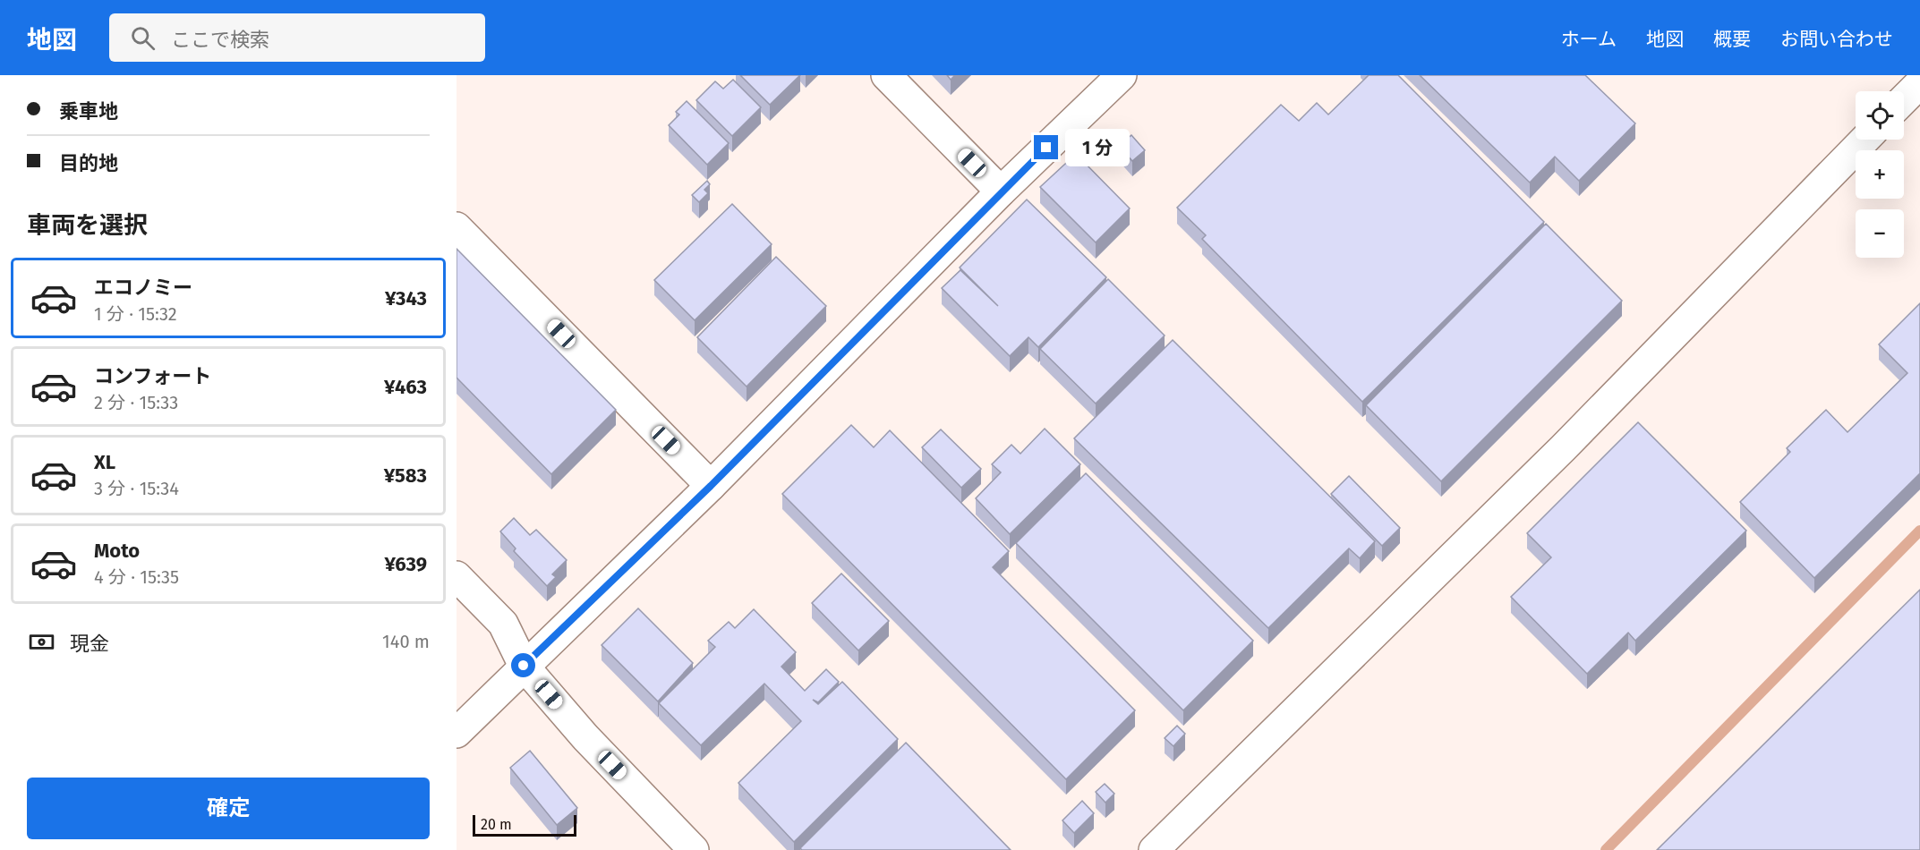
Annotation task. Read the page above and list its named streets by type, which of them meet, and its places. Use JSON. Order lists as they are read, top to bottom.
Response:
{
  "scale_bar": "20 m",
  "page": {
    "header": "地図",
    "search": "ここで検索",
    "nav": [
      "ホーム",
      "地図",
      "概要",
      "お問い合わせ"
    ],
    "banner": ["乗車地", "目的地"],
    "map_buttons": ["+", "−"],
    "bubble": "1 分",
    "heading": "車両を選択",
    "list": [
      {
        "name": "エコノミー",
        "note": "1 分 · 15:32",
        "value": "¥343"
      },
      {
        "name": "コンフォート",
        "note": "2 分 · 15:33",
        "value": "¥463"
      },
      {
        "name": "XL",
        "note": "3 分 · 15:34",
        "value": "¥583"
      },
      {
        "name": "Moto",
        "note": "4 分 · 15:35",
        "value": "¥639"
      }
    ],
    "pay": ["現金", "140 m"],
    "buttons": "確定",
    "scale": "20 m"
  }
}
